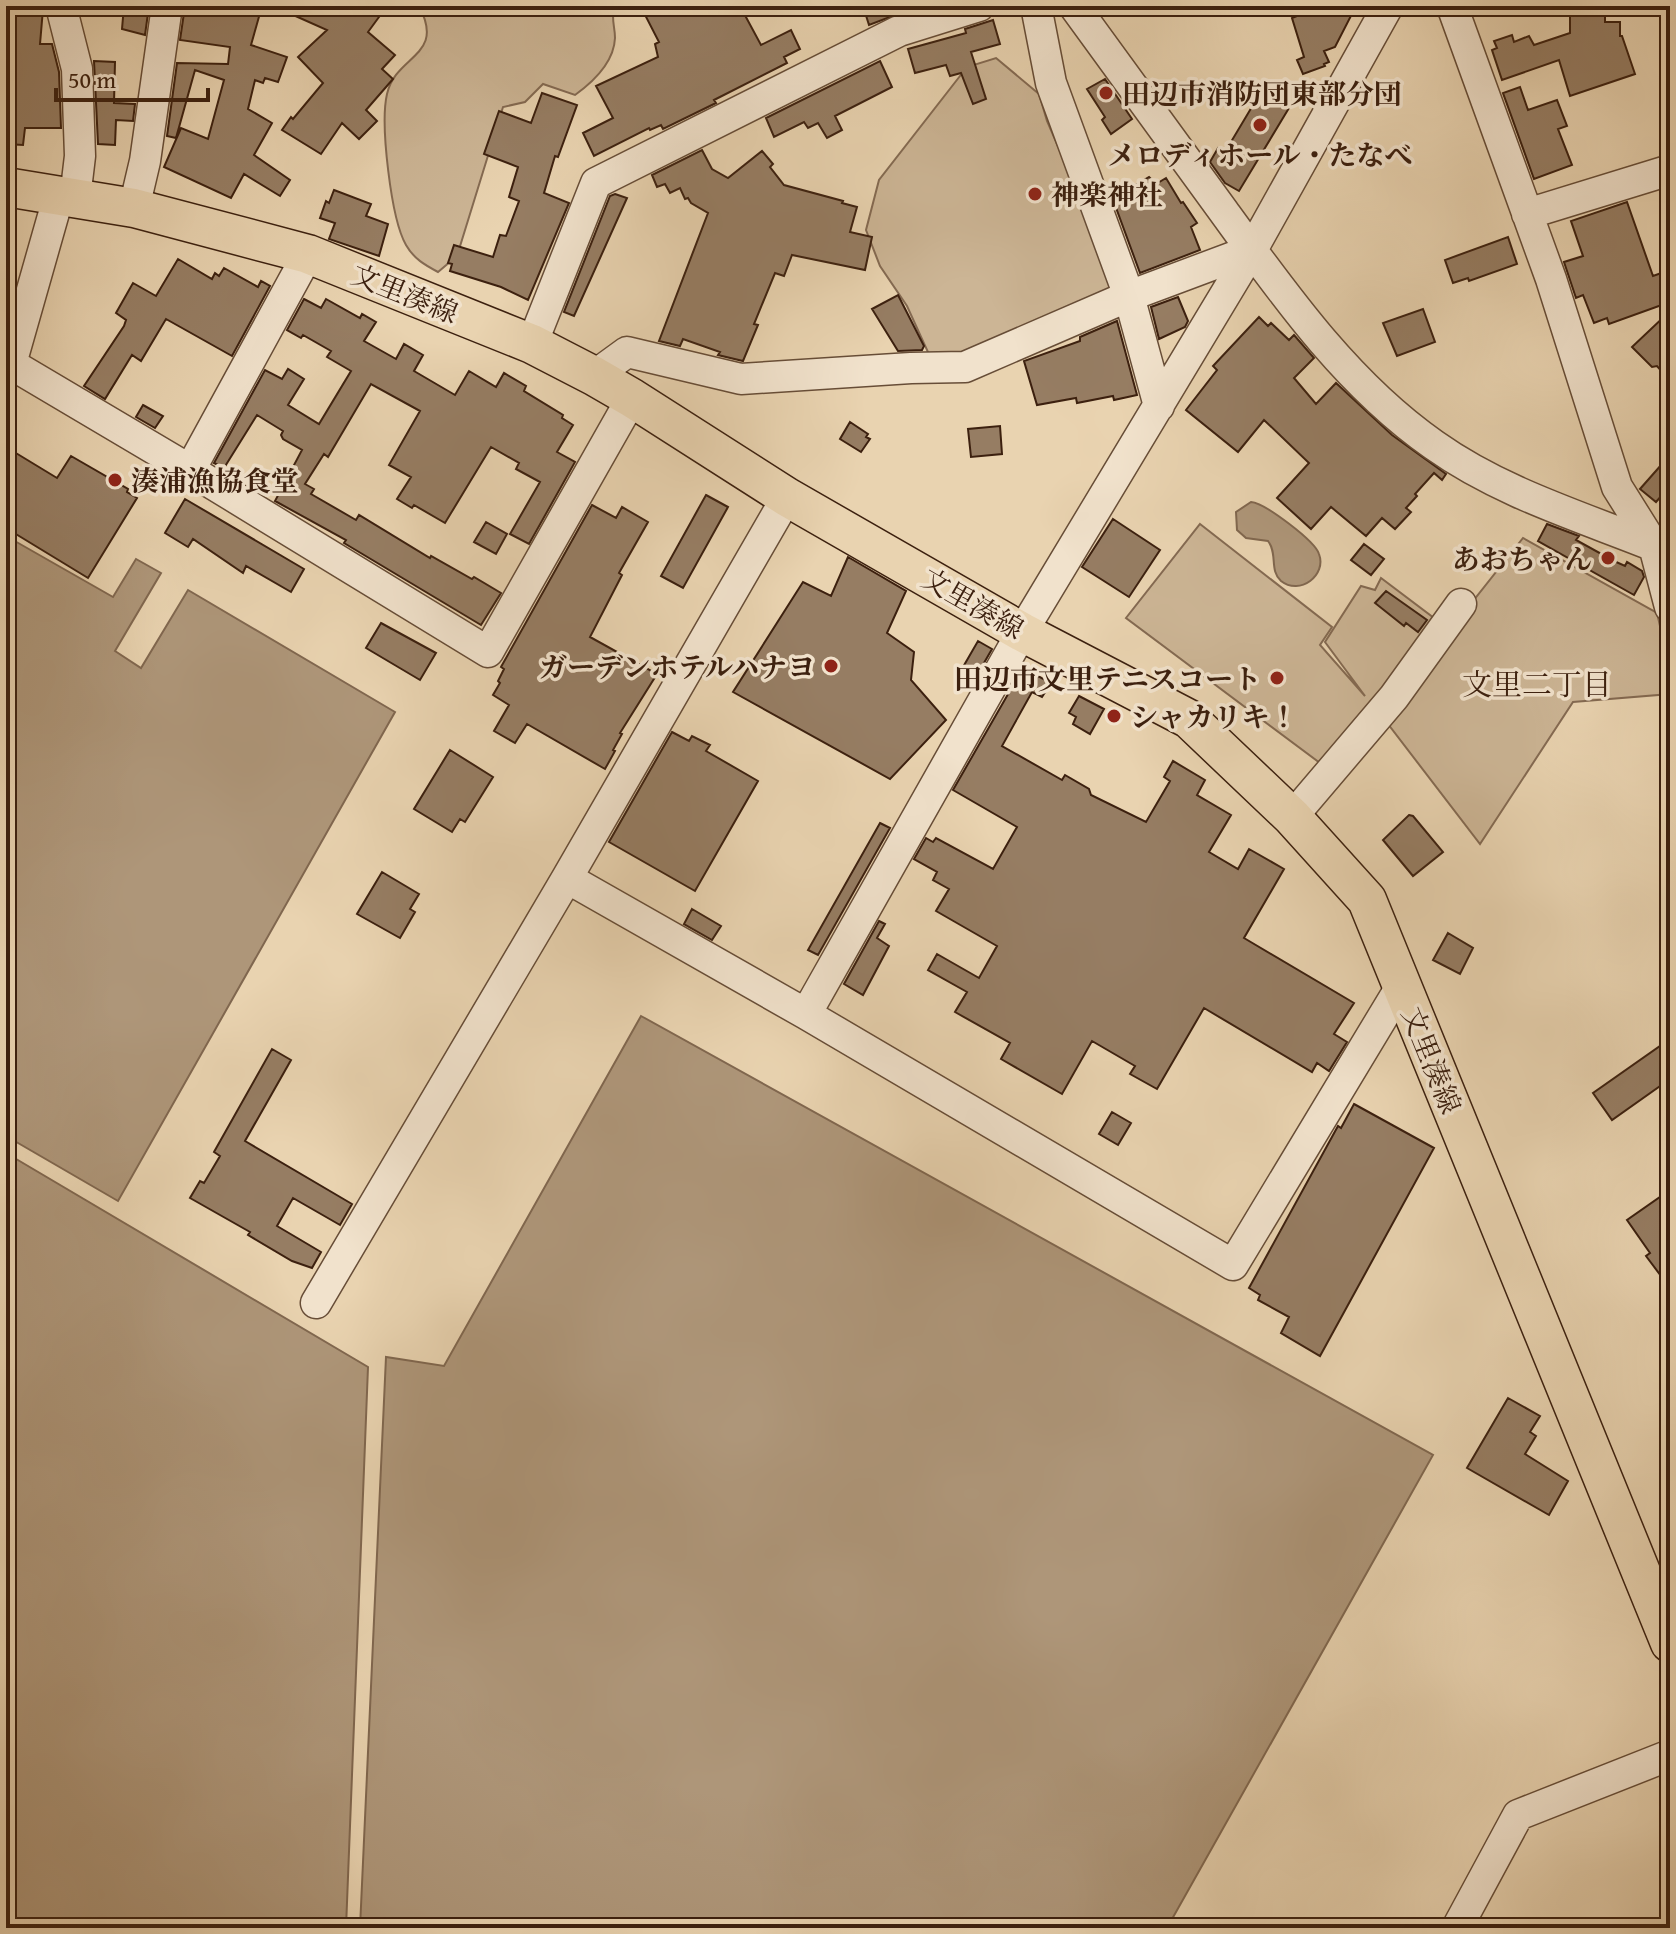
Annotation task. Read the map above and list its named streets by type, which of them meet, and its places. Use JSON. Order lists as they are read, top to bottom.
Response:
{
  "streets": {
    "main road": ["文里湊線"]
  },
  "districts": ["文里二丁目"],
  "places": [
    "田辺市消防団東部分団",
    "メロディホール・たなべ",
    "神楽神社",
    "湊浦漁協食堂",
    "あおちゃん",
    "ガーデンホテルハナヨ",
    "田辺市文里テニスコート",
    "シャカリキ！"
  ],
  "scale_bar": "50 m"
}
